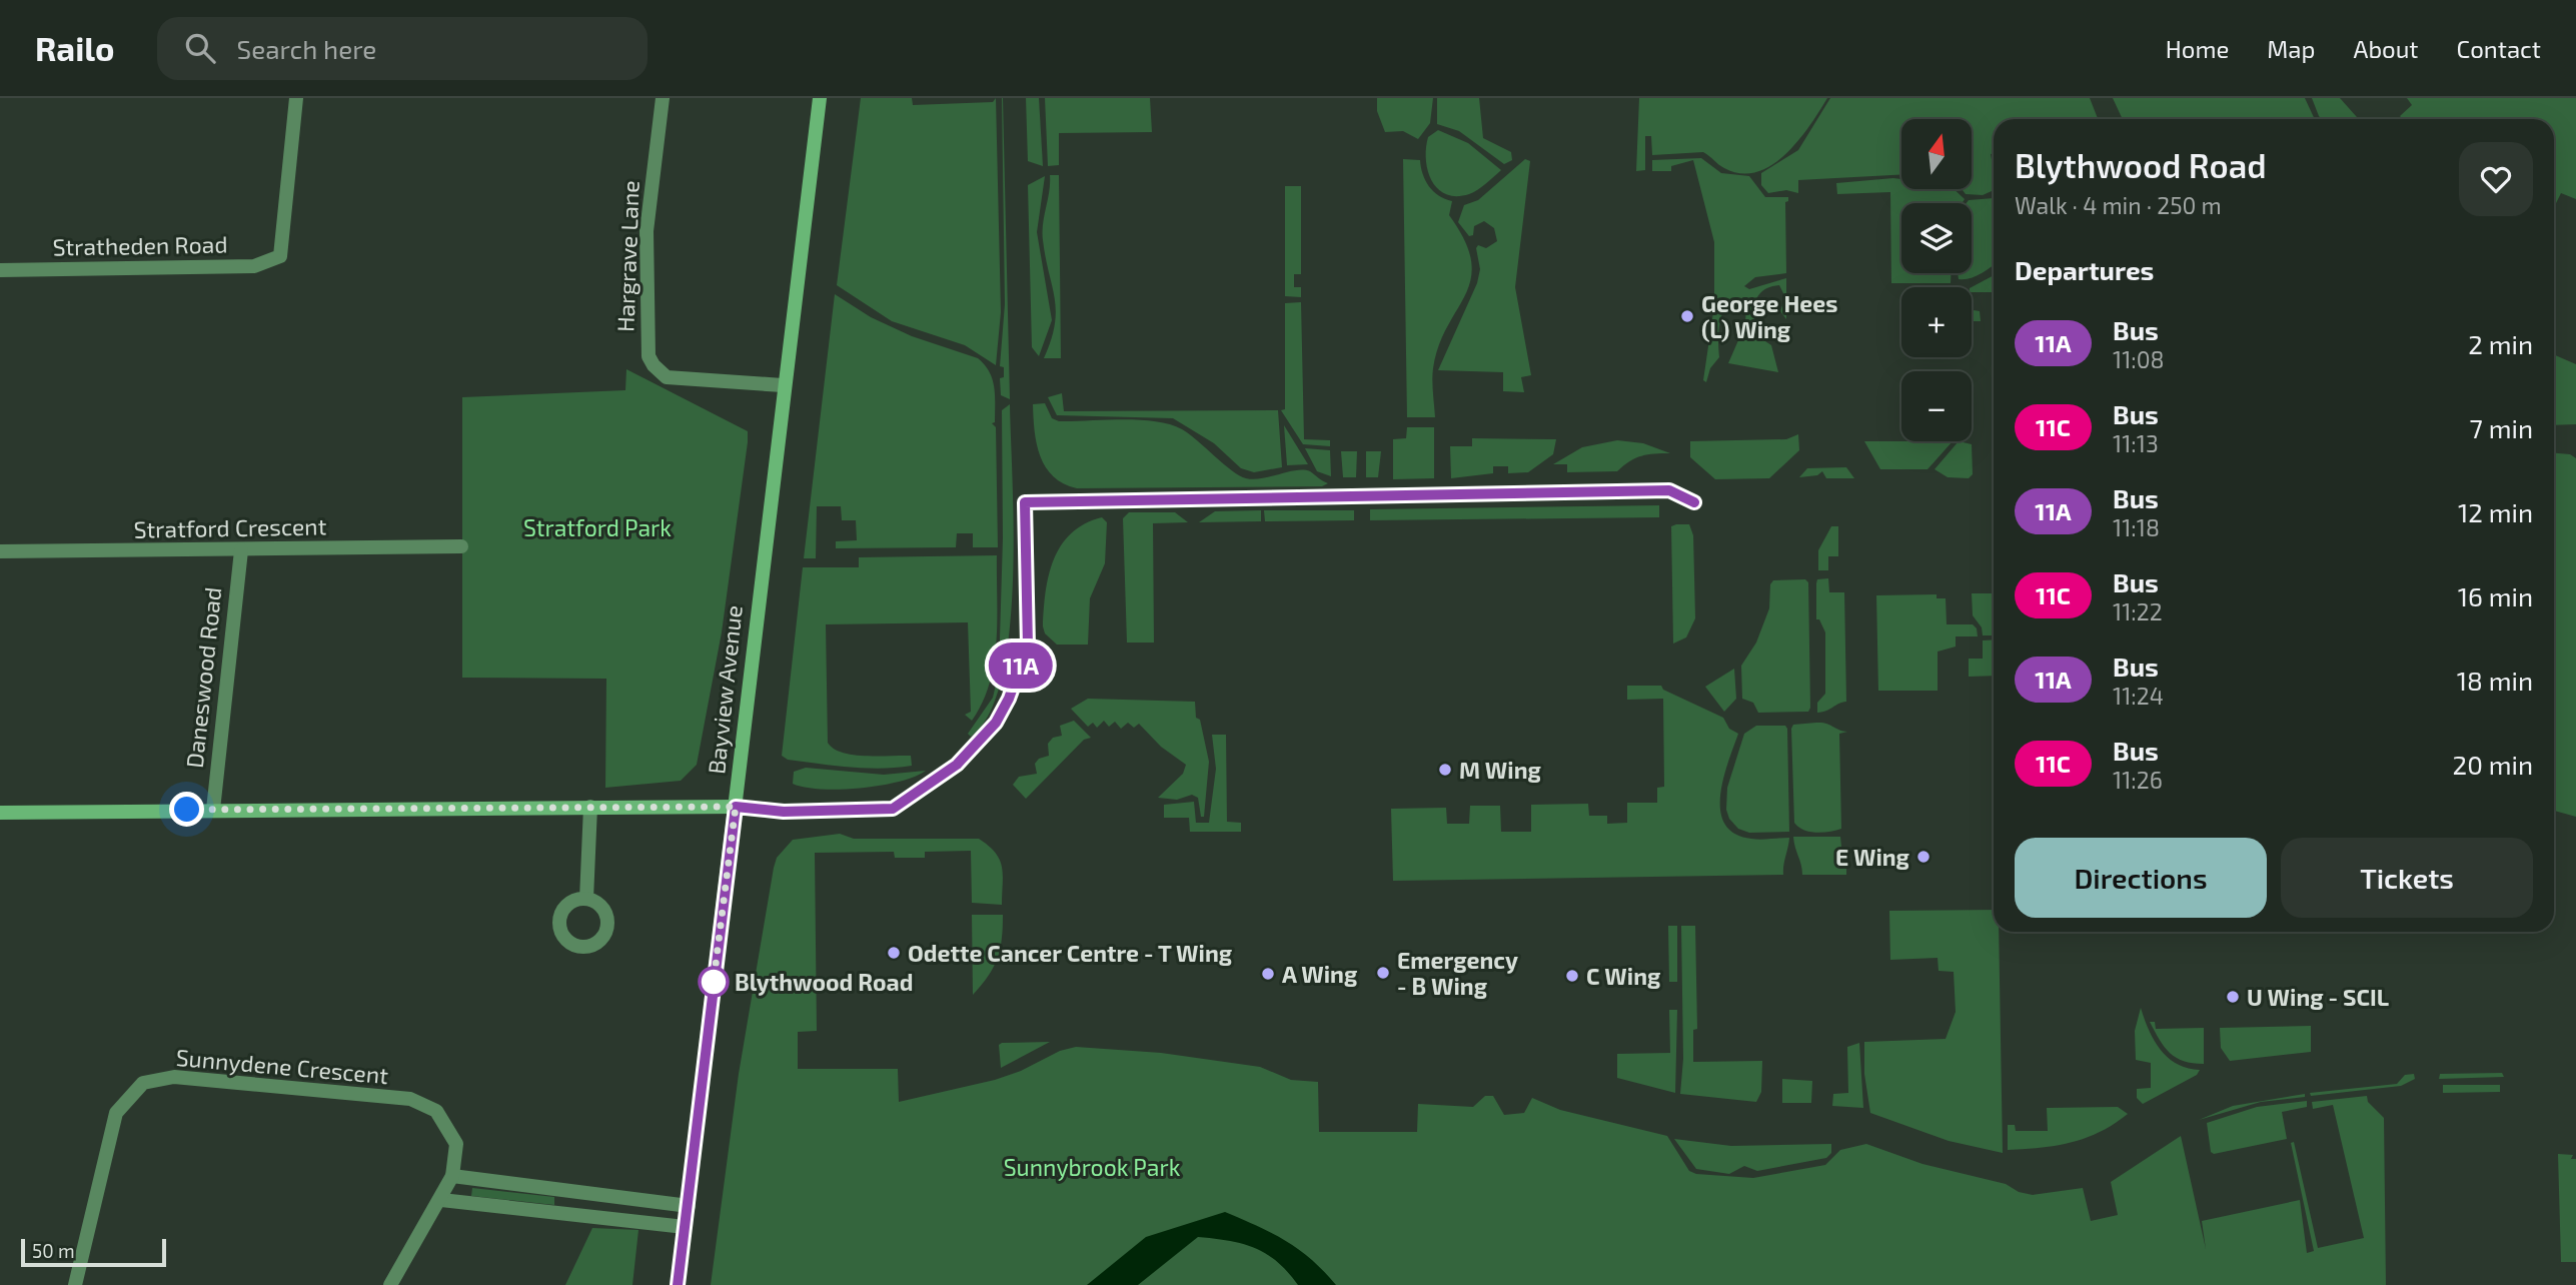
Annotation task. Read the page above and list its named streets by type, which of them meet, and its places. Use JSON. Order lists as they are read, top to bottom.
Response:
{
  "streets": {
    "main road": ["Bayview Avenue"],
    "street": [
      "Stratheden Road",
      "Hargrave Lane",
      "Stratford Crescent",
      "Daneswood Road",
      "Sunnydene Crescent"
    ]
  },
  "crossings": [
    ["Hargrave Lane", "Bayview Avenue"],
    ["Stratford Crescent", "Daneswood Road"]
  ],
  "parks": ["Stratford Park", "Sunnybrook Park"],
  "places": [
    "George Hees (L) Wing",
    "M Wing",
    "E Wing",
    "Odette Cancer Centre - T Wing",
    "Emergency - B Wing",
    "A Wing",
    "C Wing",
    "Blythwood Road",
    "U Wing - SCIL"
  ],
  "lines": ["bus line 11A"],
  "scale_bar": "50 m",
  "north": "top",
  "page": {
    "header": "Railo",
    "search": "Search here",
    "nav": [
      "Home",
      "Map",
      "About",
      "Contact"
    ],
    "on_map": "11A",
    "map_buttons": ["+", "−"],
    "heading": [
      ["Blythwood Road", "Walk · 4 min · 250 m"],
      "Departures"
    ],
    "list": [
      {
        "mark": "11A",
        "name": "Bus",
        "note": "11:08",
        "value": "2 min"
      },
      {
        "mark": "11C",
        "name": "Bus",
        "note": "11:13",
        "value": "7 min"
      },
      {
        "mark": "11A",
        "name": "Bus",
        "note": "11:18",
        "value": "12 min"
      },
      {
        "mark": "11C",
        "name": "Bus",
        "note": "11:22",
        "value": "16 min"
      },
      {
        "mark": "11A",
        "name": "Bus",
        "note": "11:24",
        "value": "18 min"
      },
      {
        "mark": "11C",
        "name": "Bus",
        "note": "11:26",
        "value": "20 min"
      }
    ],
    "buttons": ["Directions", "Tickets"],
    "scale": "50 m"
  }
}
